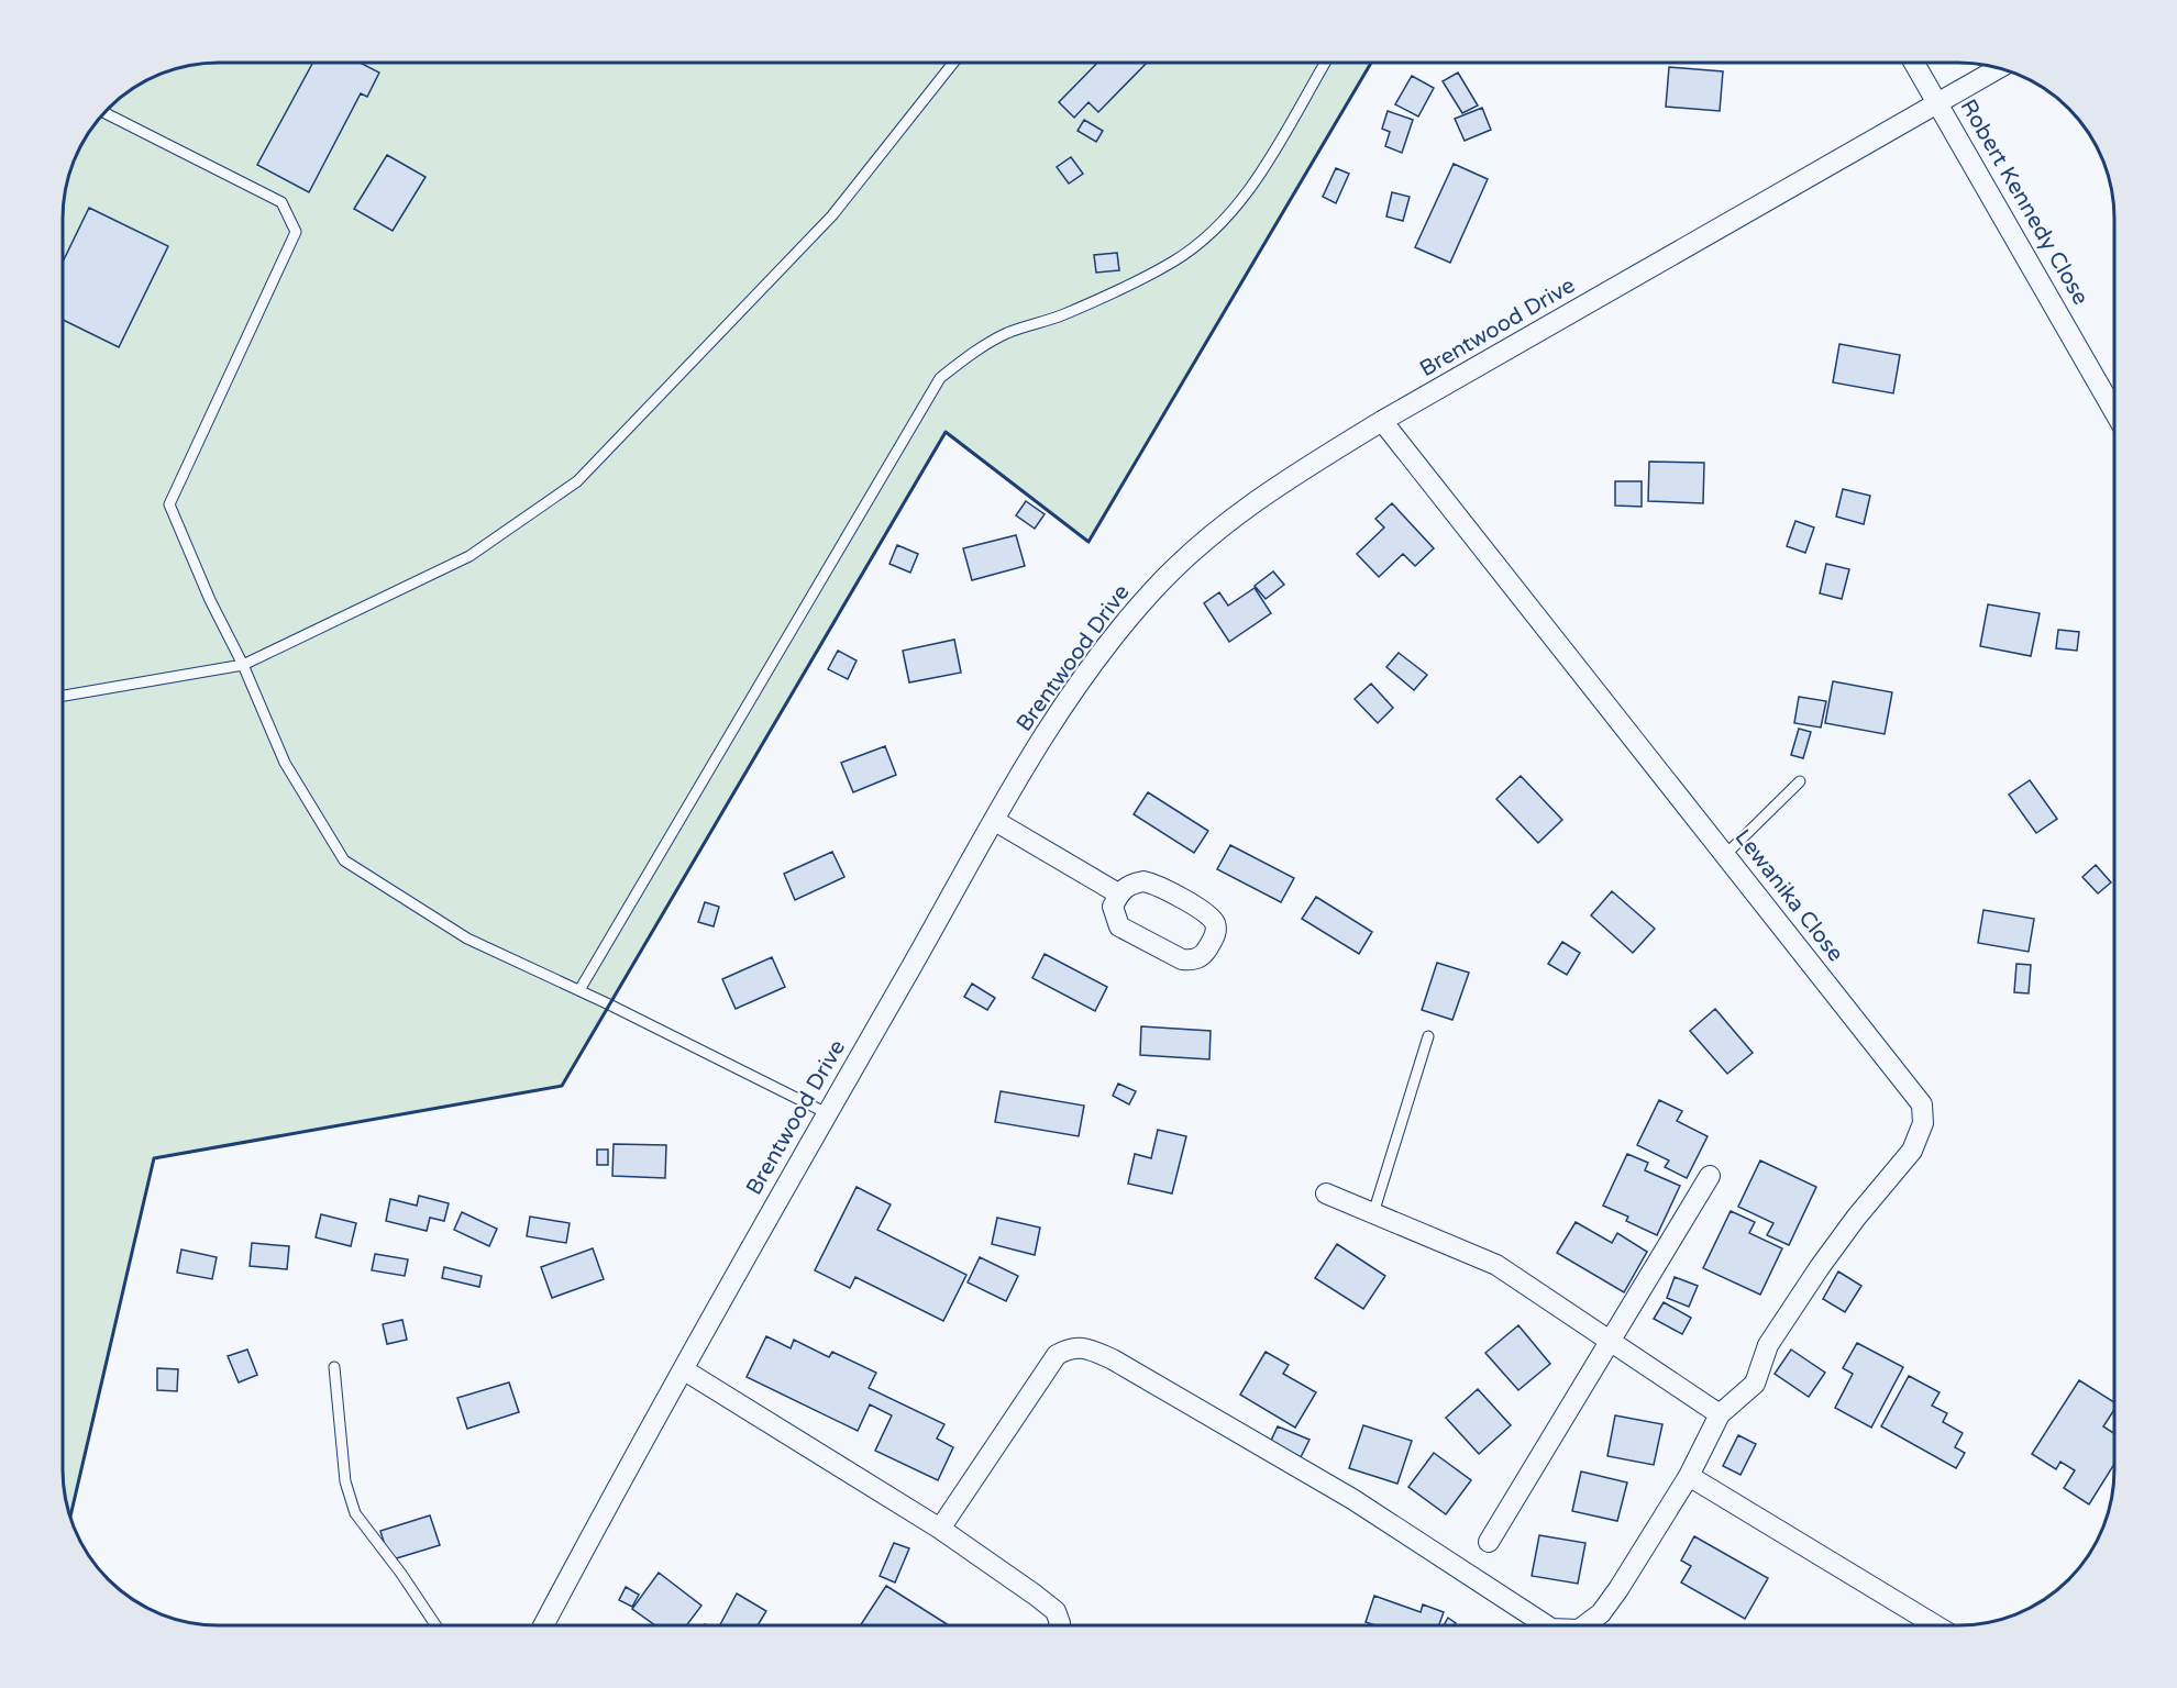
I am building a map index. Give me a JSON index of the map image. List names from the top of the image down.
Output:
{
  "streets": {
    "street": ["Robert Kennedy Close", "Brentwood Drive", "Lewanika Close"]
  },
  "crossings": [
    ["Robert Kennedy Close", "Brentwood Drive"],
    ["Brentwood Drive", "Lewanika Close"]
  ]
}
